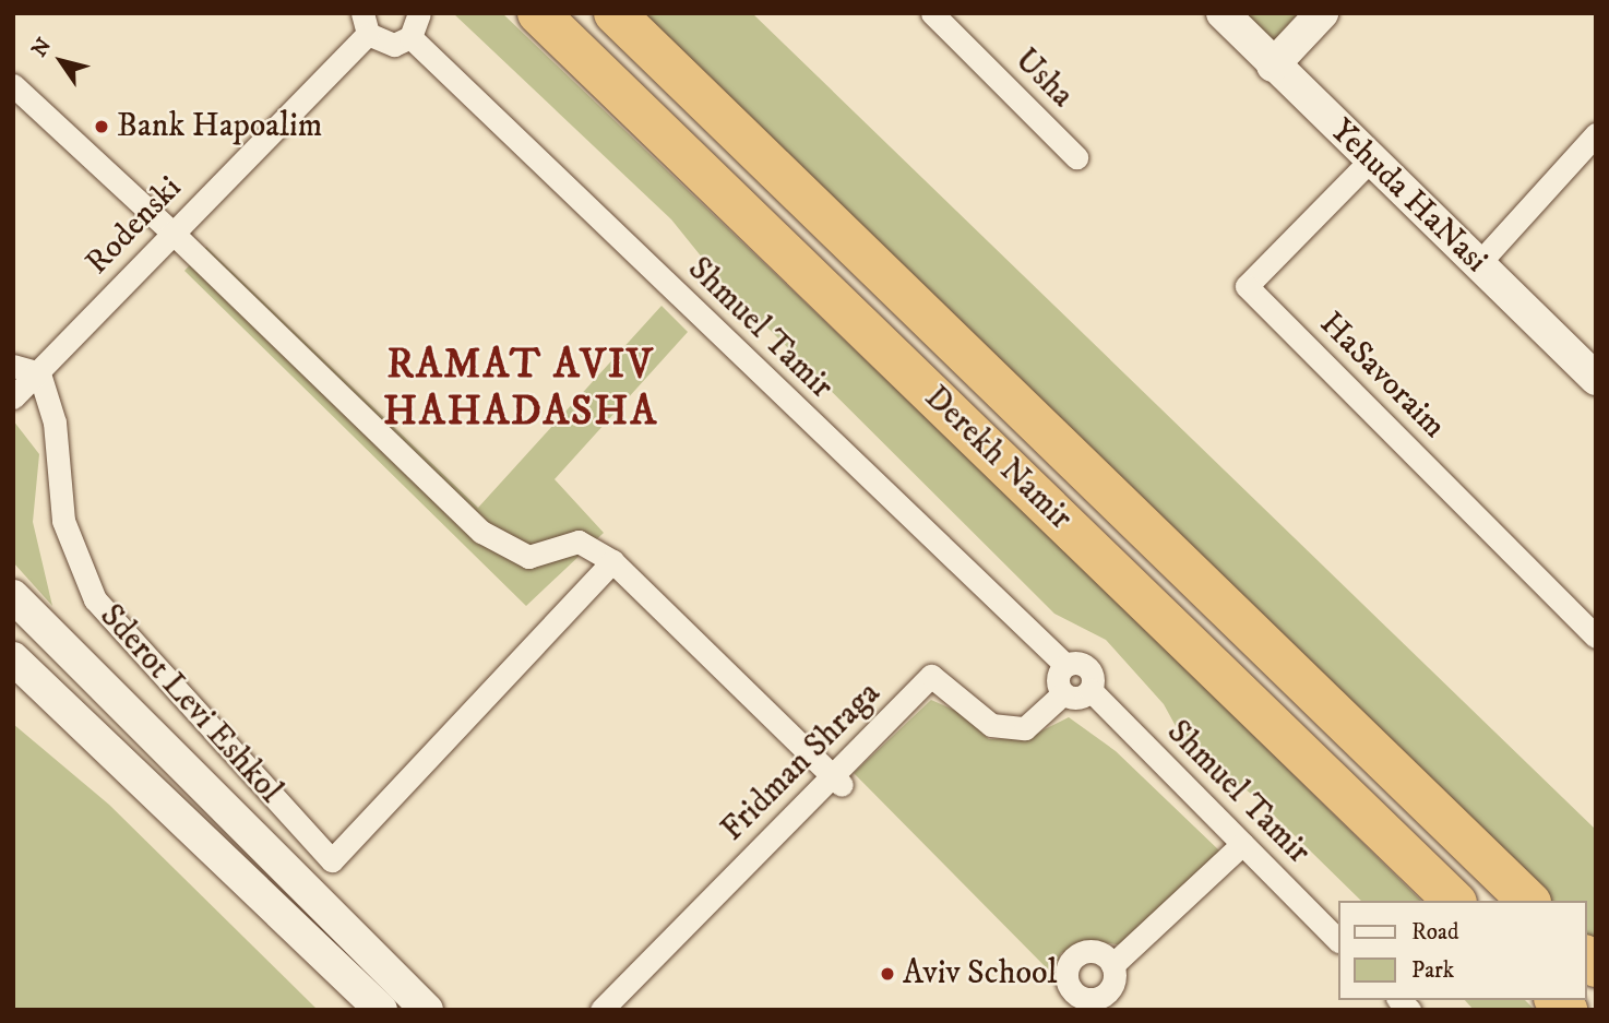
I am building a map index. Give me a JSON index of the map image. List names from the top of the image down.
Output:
{
  "streets": {
    "highway": ["Derekh Namir"],
    "street": [
      "Usha",
      "Yehuda HaNasi",
      "Rodenski",
      "Shmuel Tamir",
      "HaSavoraim",
      "Sderot Levi Eshkol",
      "Fridman Shraga"
    ]
  },
  "crossings": [
    ["Yehuda HaNasi", "HaSavoraim"],
    ["Rodenski", "Sderot Levi Eshkol"],
    ["Shmuel Tamir", "Fridman Shraga"]
  ],
  "districts": ["RAMAT AVIV HAHADASHA"],
  "places": ["Bank Hapoalim", "Aviv School"],
  "legend": ["Road", "Park"],
  "north": "top left"
}
